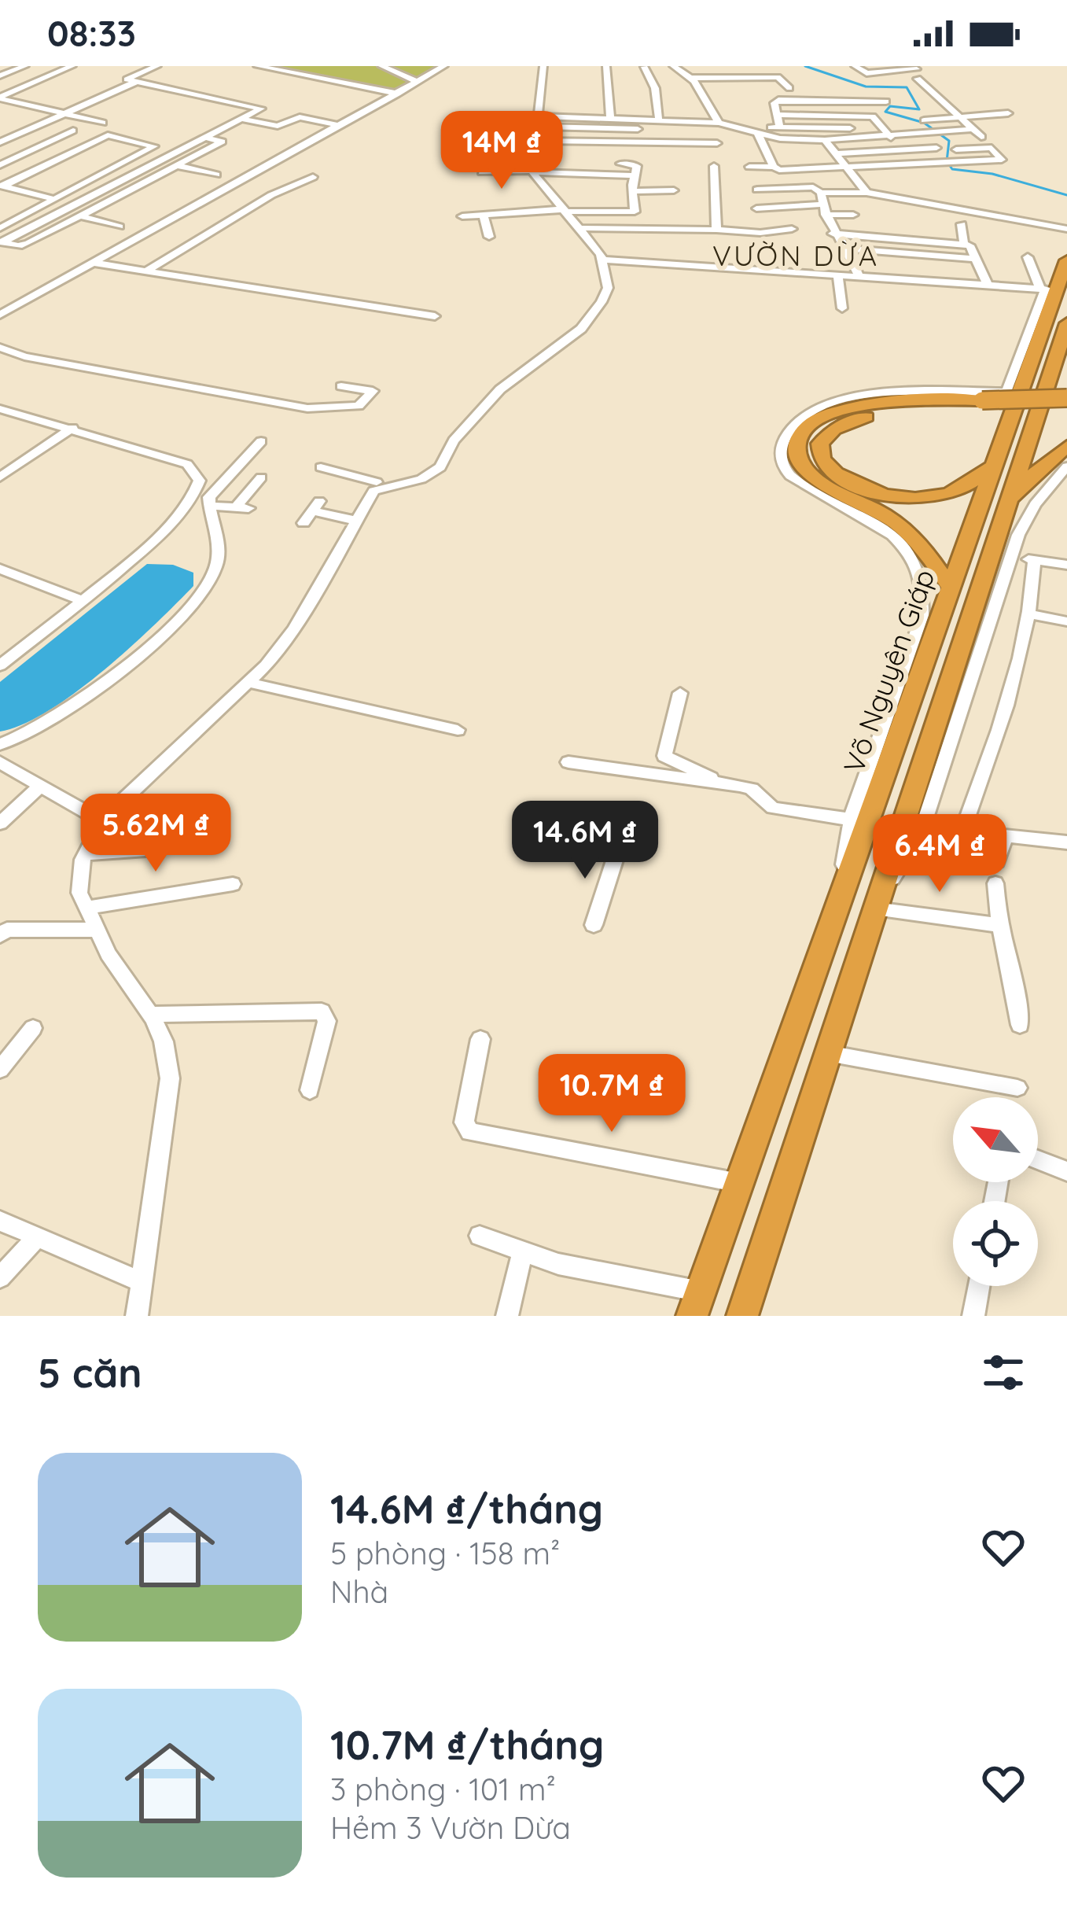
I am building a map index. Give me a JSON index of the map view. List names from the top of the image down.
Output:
{
  "streets": {
    "highway": ["Võ Nguyên Giáp"]
  },
  "districts": ["VƯỜN DỪA"],
  "north": "top left",
  "page": {
    "status": "08:33",
    "price": [
      "14M ₫",
      "5.62M ₫",
      "14.6M ₫",
      "6.4M ₫",
      "10.7M ₫"
    ],
    "heading": "5 căn",
    "list": [
      {
        "name": "14.6M ₫/tháng",
        "note": "5 phòng · 158 m² · Nhà"
      },
      {
        "name": "10.7M ₫/tháng",
        "note": "3 phòng · 101 m² · Hẻm 3 Vườn Dừa"
      }
    ]
  }
}
